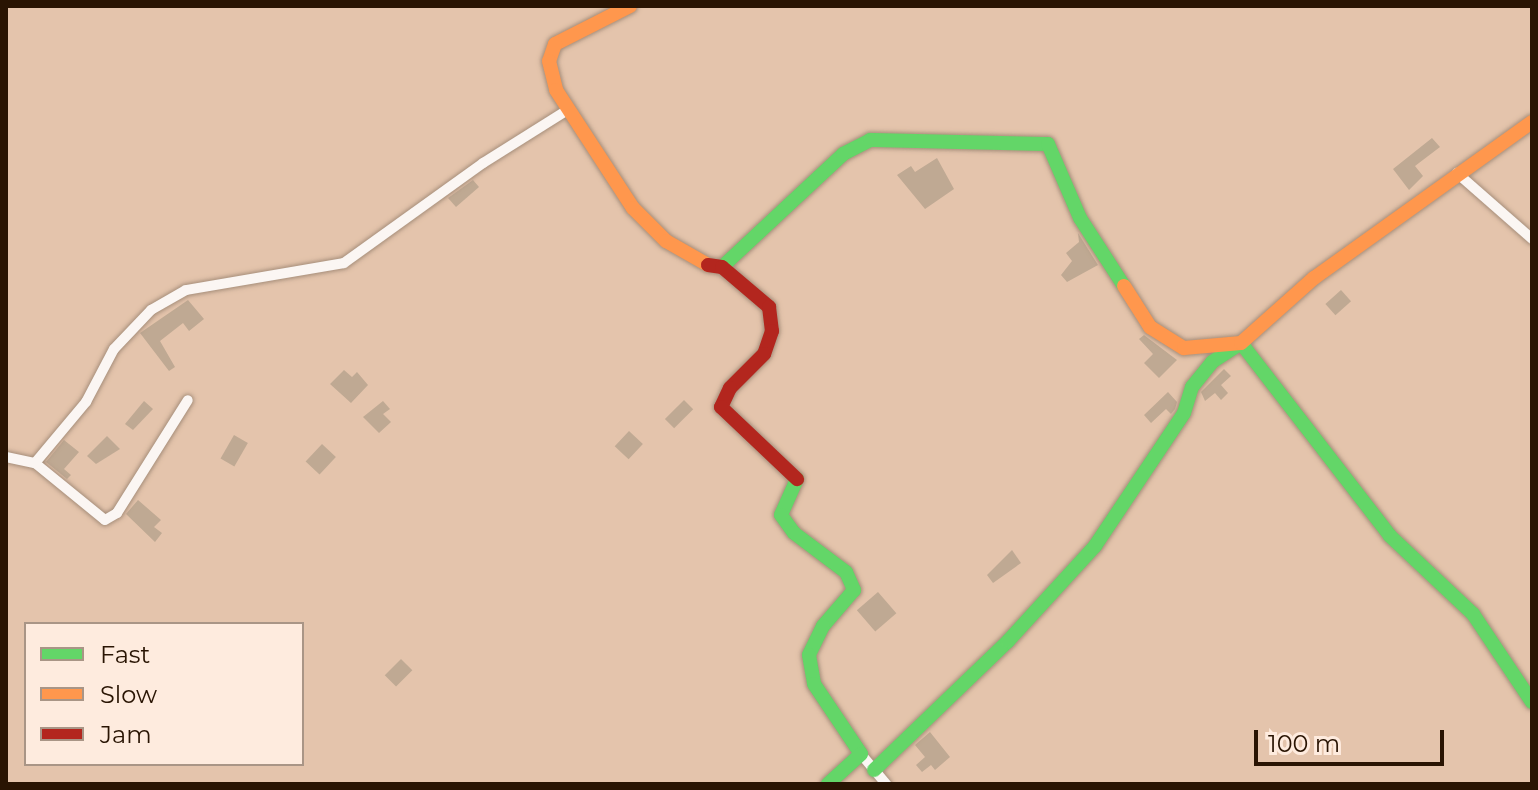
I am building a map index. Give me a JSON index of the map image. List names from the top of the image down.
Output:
{
  "legend": ["Fast", "Slow", "Jam"],
  "scale_bar": "100 m"
}
